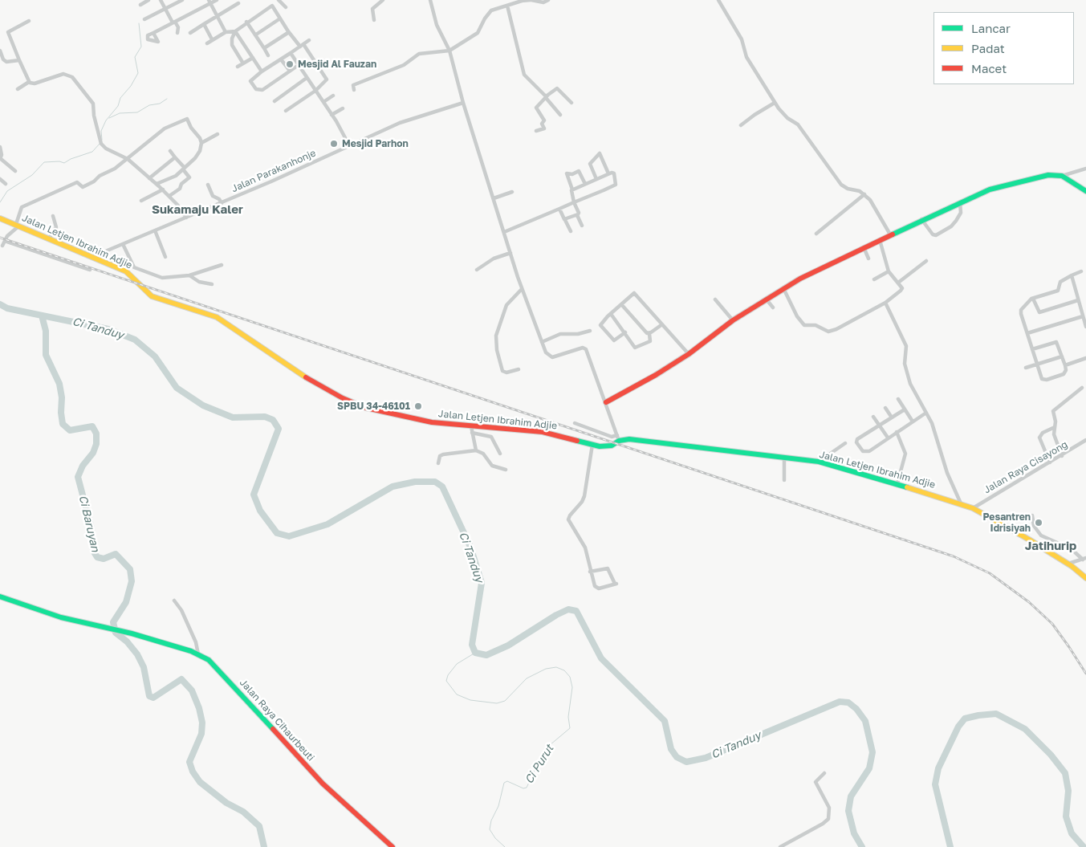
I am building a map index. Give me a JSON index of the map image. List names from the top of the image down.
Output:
{
  "streets": {
    "main road": ["Jalan Letjen Ibrahim Adjie", "Jalan Raya Cihaurbeuti"],
    "street": ["Jalan Parakanhonje", "Jalan Raya Cisayong"]
  },
  "crossings": [
    ["Jalan Parakanhonje", "Jalan Letjen Ibrahim Adjie"],
    ["Jalan Letjen Ibrahim Adjie", "Jalan Raya Cisayong"]
  ],
  "districts": ["Sukamaju Kaler", "Jatihurip"],
  "water": ["Ci Tanduy", "Ci Baruyan", "Ci Purut"],
  "places": [
    "Mesjid Al Fauzan",
    "Mesjid Parhon",
    "SPBU 34-46101",
    "Pesantren Idrisiyah"
  ],
  "legend": ["Lancar", "Padat", "Macet"]
}
